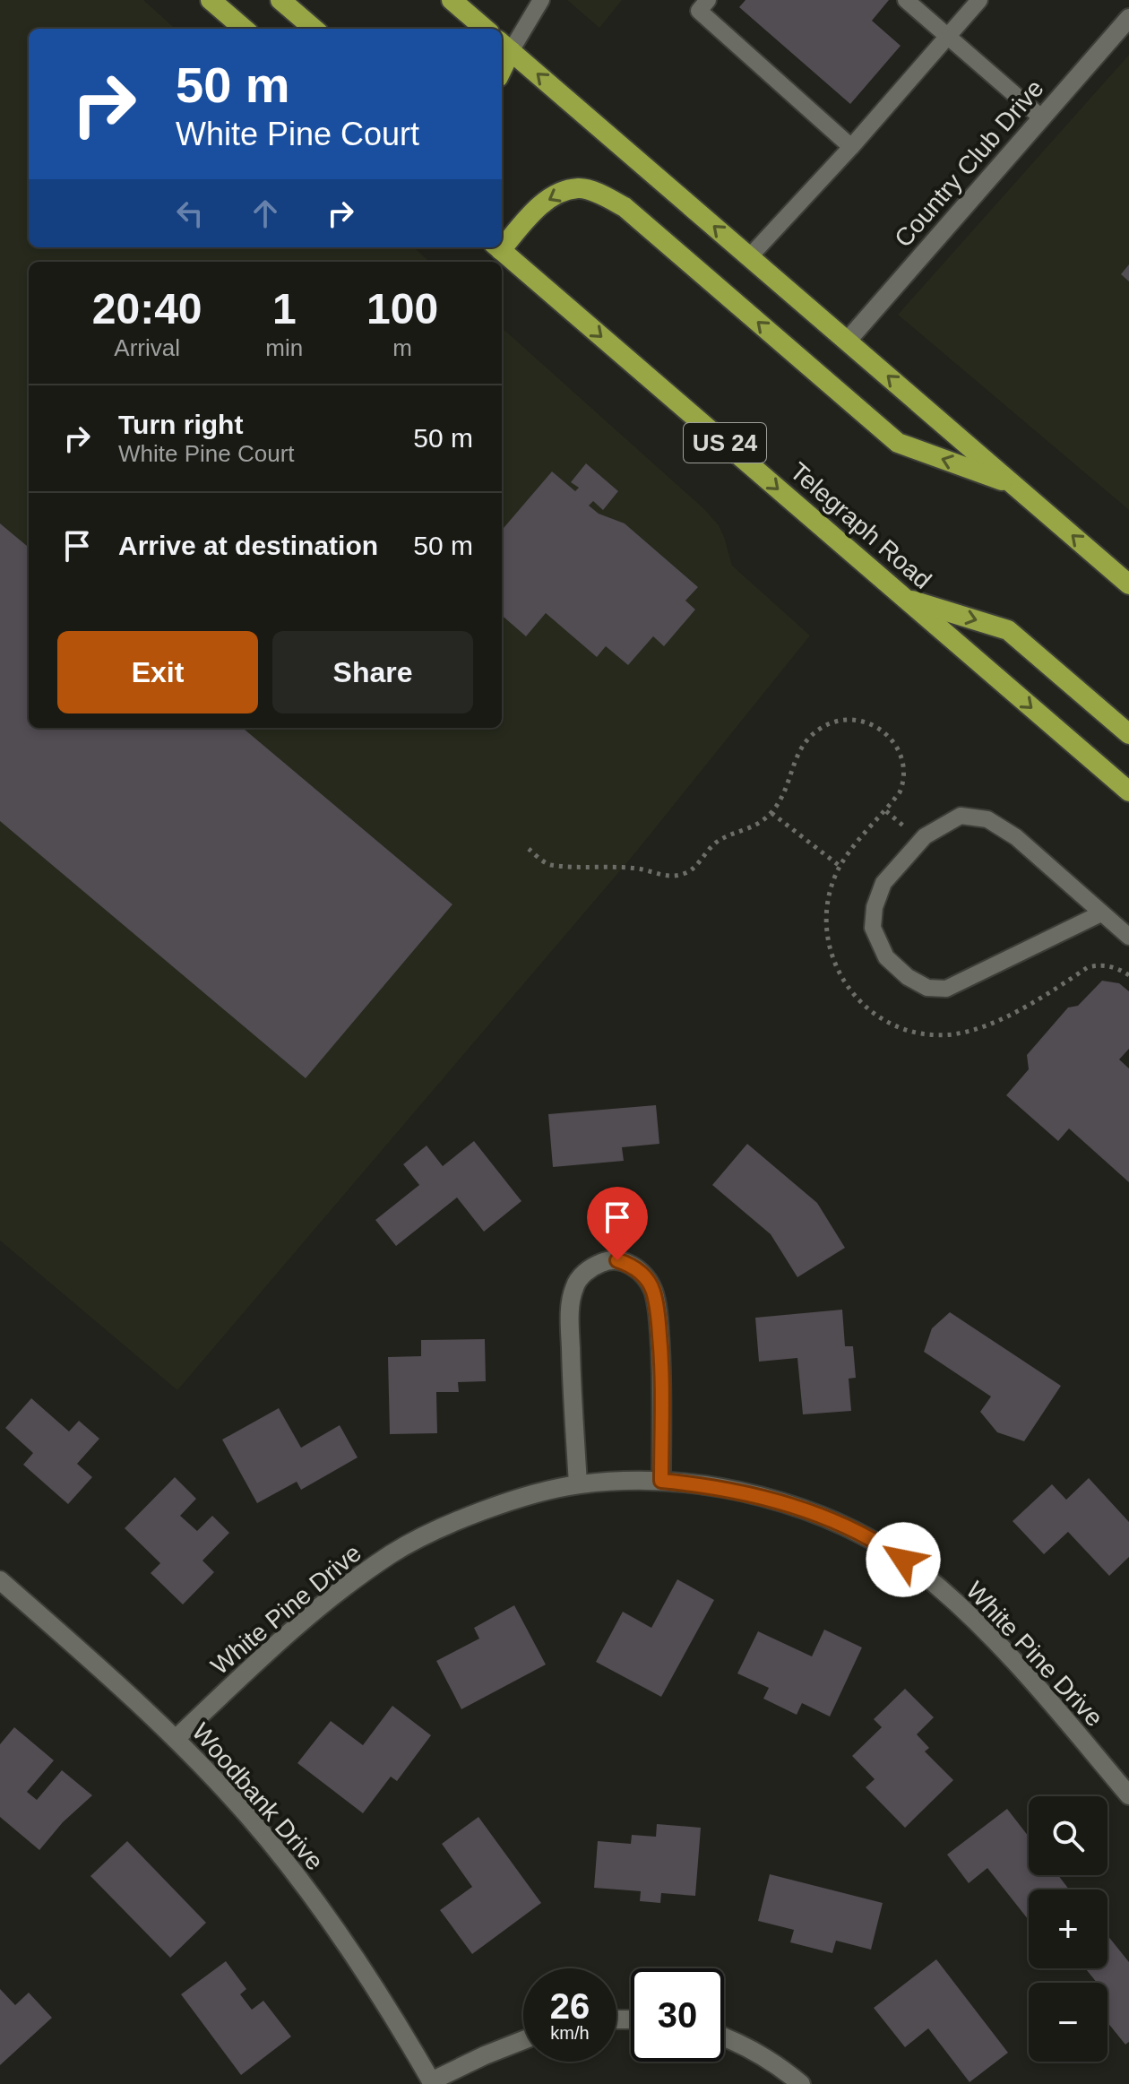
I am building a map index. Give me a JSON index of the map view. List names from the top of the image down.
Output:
{
  "streets": {
    "highway": ["US 24", "Telegraph Road"],
    "street": ["Country Club Drive", "White Pine Drive", "Woodbank Drive"]
  },
  "crossings": [
    ["White Pine Drive", "Woodbank Drive"]
  ],
  "page": {
    "turn": ["50 m", "White Pine Court"],
    "eta": [
      "20:40",
      "Arrival",
      "1",
      "min",
      "100",
      "m"
    ],
    "list": [
      {
        "name": "Turn right",
        "note": "White Pine Court",
        "value": "50 m"
      },
      {
        "name": "Arrive at destination",
        "value": "50 m"
      }
    ],
    "buttons": ["Exit", "Share"],
    "map_buttons": ["+", "−"],
    "speed": "26 km/h",
    "limit": "30"
  }
}
